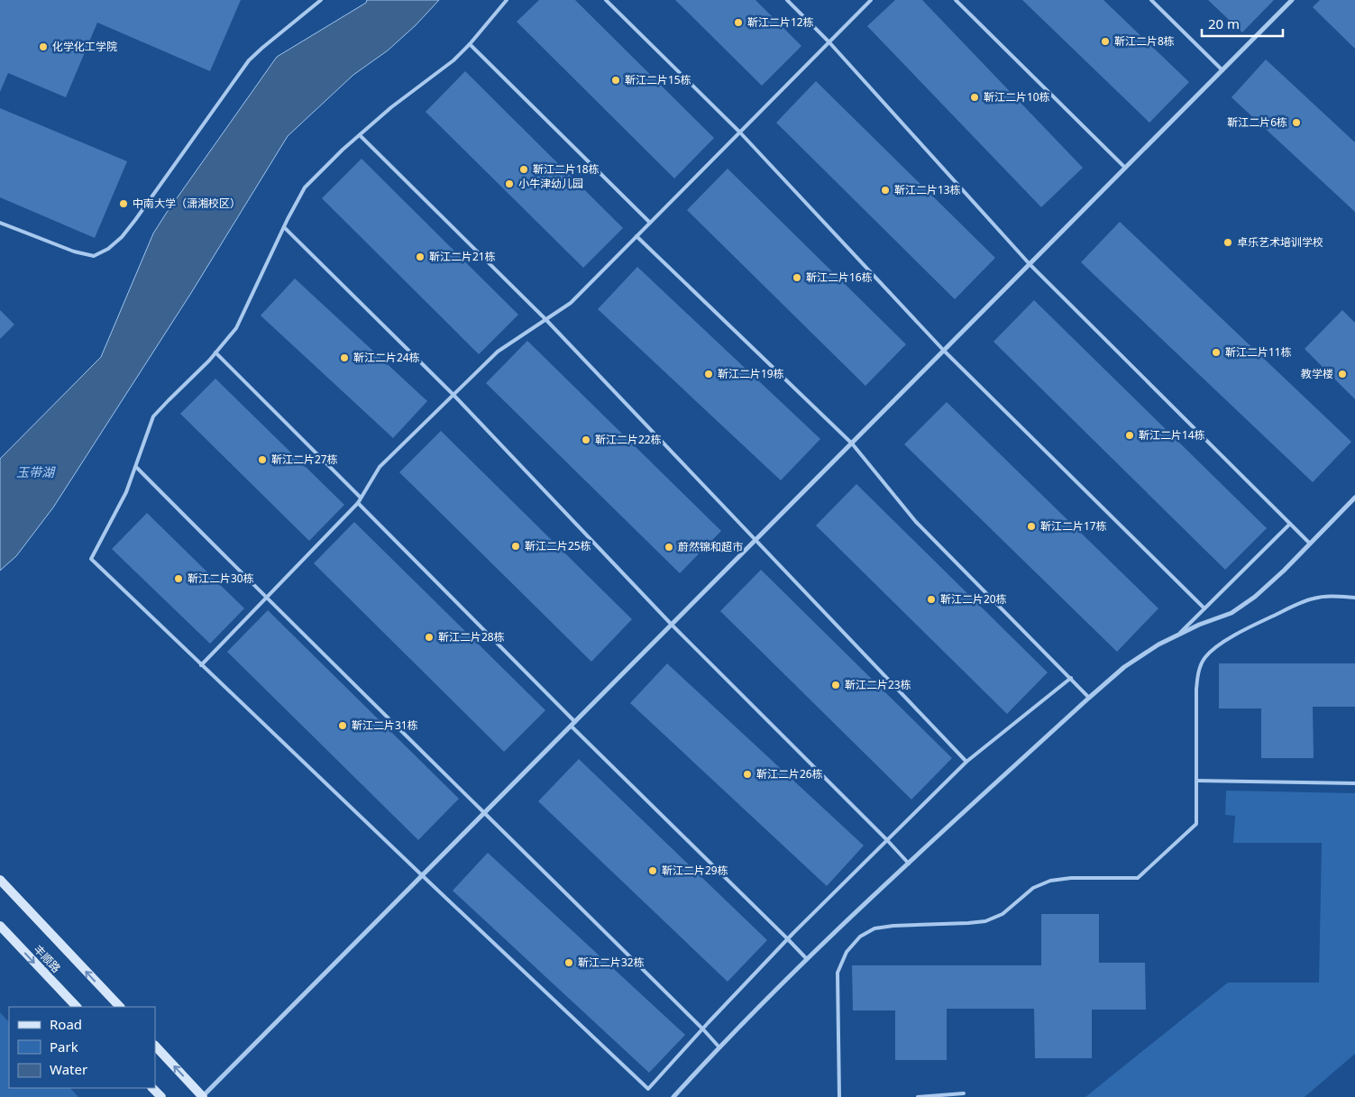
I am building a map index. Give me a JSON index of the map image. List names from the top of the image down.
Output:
{
  "streets": {
    "main road": ["丰顺路"]
  },
  "water": ["玉带湖"],
  "places": [
    "靳江二片12栋",
    "靳江二片8栋",
    "化学化工学院",
    "靳江二片15栋",
    "靳江二片10栋",
    "靳江二片6栋",
    "靳江二片18栋",
    "小牛津幼儿园",
    "靳江二片13栋",
    "中南大学（潇湘校区）",
    "卓乐艺术培训学校",
    "靳江二片21栋",
    "靳江二片16栋",
    "靳江二片11栋",
    "靳江二片24栋",
    "靳江二片19栋",
    "教学楼",
    "靳江二片14栋",
    "靳江二片22栋",
    "靳江二片27栋",
    "靳江二片17栋",
    "靳江二片25栋",
    "蔚然锦和超市",
    "靳江二片30栋",
    "靳江二片20栋",
    "靳江二片28栋",
    "靳江二片23栋",
    "靳江二片31栋",
    "靳江二片26栋",
    "靳江二片29栋",
    "靳江二片32栋"
  ],
  "legend": ["Road", "Park", "Water"],
  "scale_bar": "20 m"
}
